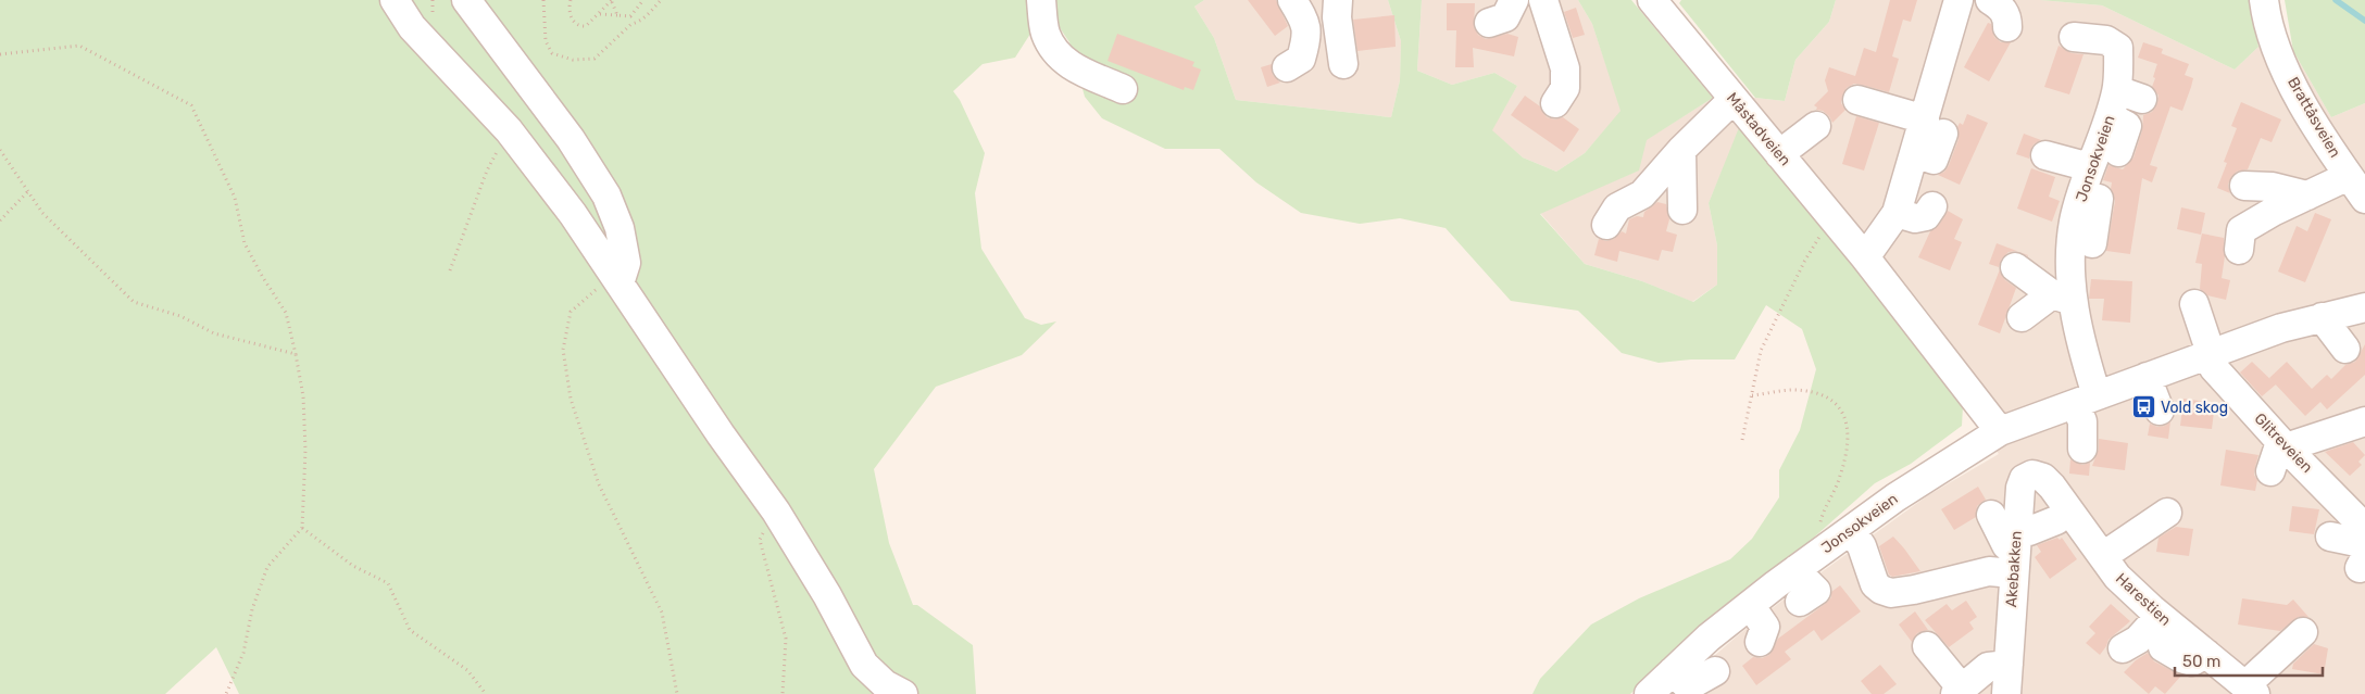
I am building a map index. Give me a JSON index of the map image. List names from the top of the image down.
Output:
{
  "streets": {
    "street": [
      "Brattåsveien",
      "Måstadveien",
      "Jonsokveien",
      "Glitreveien",
      "Akebakken",
      "Harestien"
    ]
  },
  "crossings": [
    ["Måstadveien", "Jonsokveien"],
    ["Jonsokveien", "Glitreveien"],
    ["Akebakken", "Harestien"]
  ],
  "places": {
    "bus stop": ["Vold skog"]
  },
  "scale_bar": "50 m"
}
